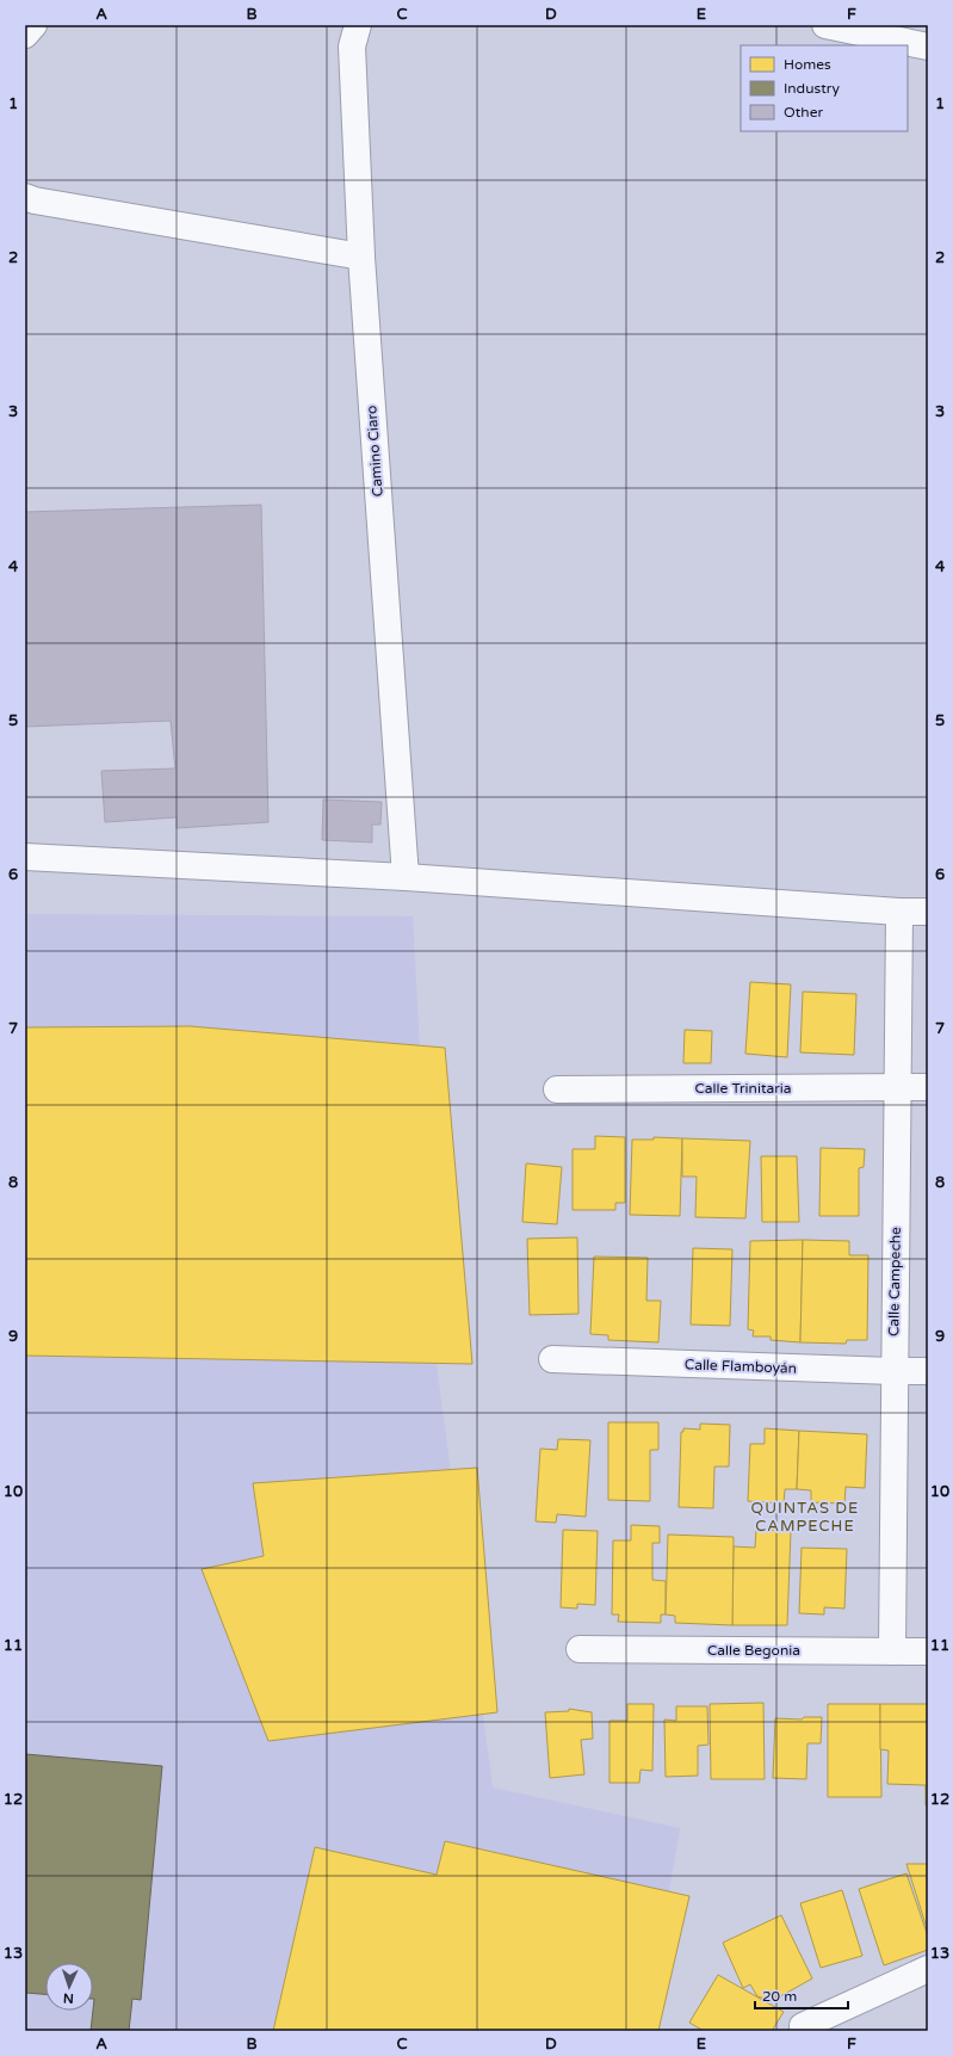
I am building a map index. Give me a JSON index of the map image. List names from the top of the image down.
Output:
{
  "streets": {
    "street": [
      "Camino Ciaro",
      "Calle Trinitaria",
      "Calle Campeche",
      "Calle Flamboyán",
      "Calle Begonia"
    ]
  },
  "crossings": [
    ["Calle Trinitaria", "Calle Campeche"],
    ["Calle Campeche", "Calle Flamboyán"],
    ["Calle Campeche", "Calle Begonia"]
  ],
  "districts": ["QUINTAS DE CAMPECHE"],
  "legend": ["Homes", "Industry", "Other"],
  "scale_bar": "20 m",
  "north": "bottom",
  "grid": {
    "columns": [
      "A",
      "B",
      "C",
      "D",
      "E",
      "F"
    ],
    "rows": [
      "1",
      "2",
      "3",
      "4",
      "5",
      "6",
      "7",
      "8",
      "9",
      "10",
      "11",
      "12",
      "13"
    ]
  }
}
